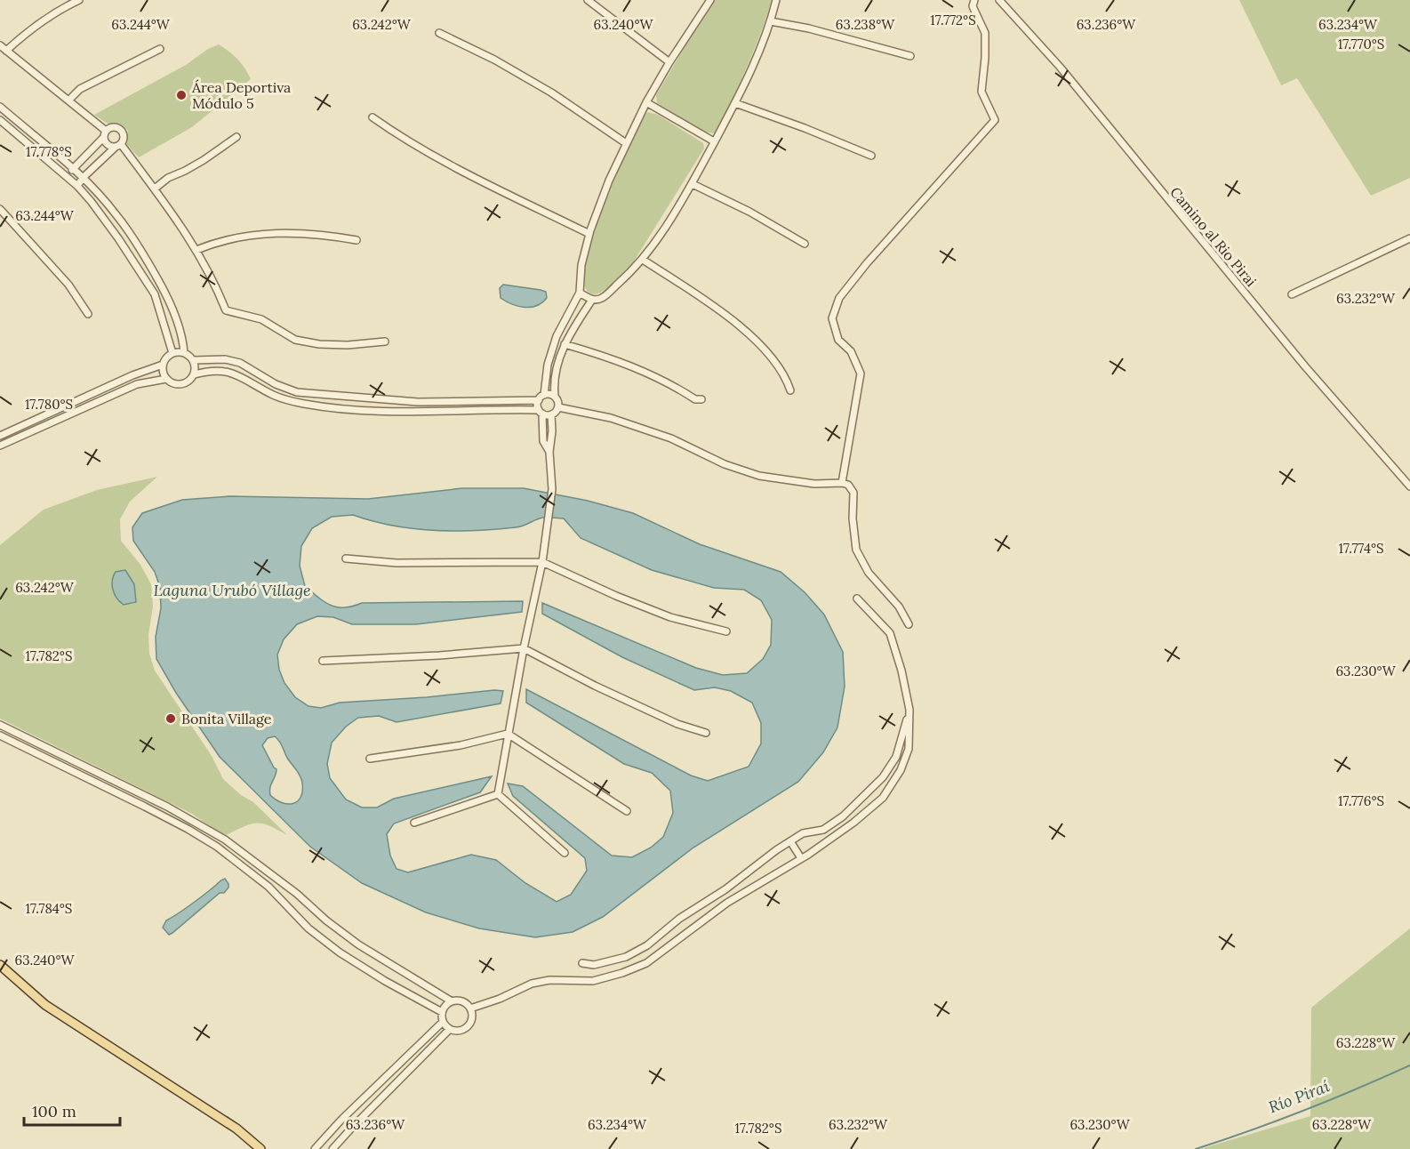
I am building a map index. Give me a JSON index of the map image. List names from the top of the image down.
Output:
{
  "streets": {
    "street": ["Camino al Rio Pirai"]
  },
  "water": ["Laguna Urubó Village", "Río Piraí"],
  "places": ["Área Deportiva Módulo 5", "Bonita Village"],
  "scale_bar": "100 m",
  "coordinates": [
    "17.772°S",
    "63.244°W",
    "63.240°W",
    "63.242°W",
    "63.238°W",
    "63.236°W",
    "63.234°W",
    "17.770°S",
    "17.778°S",
    "63.232°W",
    "17.780°S",
    "17.774°S",
    "17.782°S",
    "63.230°W",
    "17.776°S",
    "17.784°S",
    "63.228°W"
  ]
}
